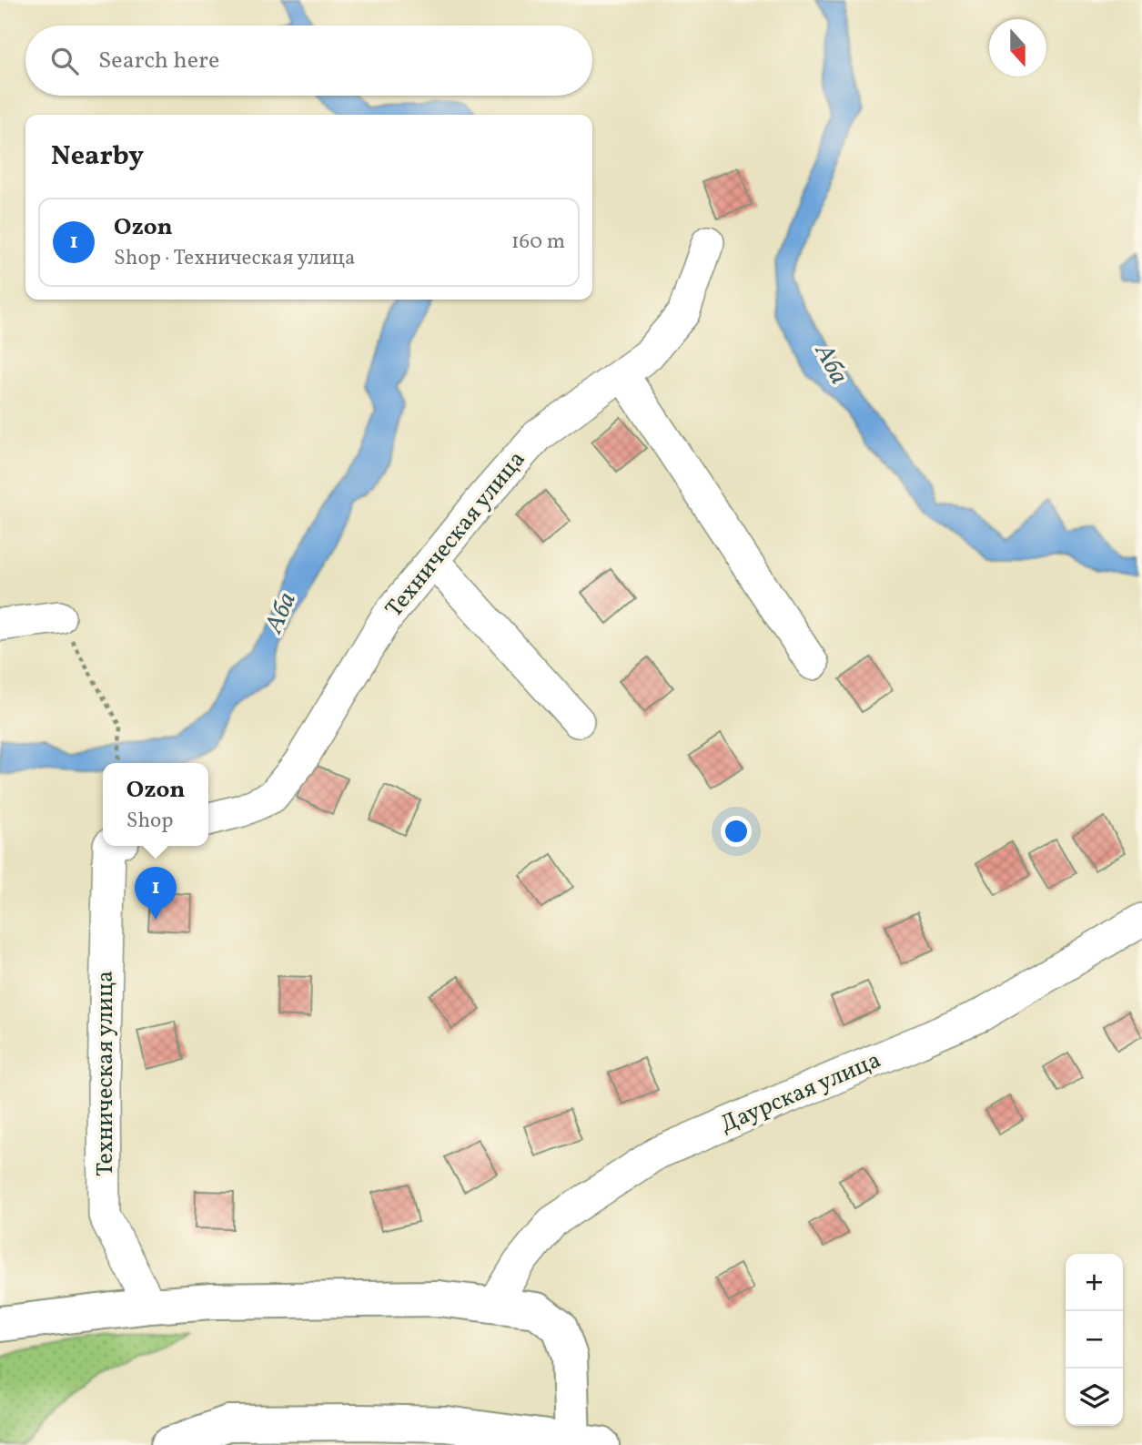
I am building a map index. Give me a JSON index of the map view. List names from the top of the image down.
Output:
{
  "streets": {
    "street": ["Техническая улица", "Даурская улица"]
  },
  "water": ["Аба"],
  "north": "bottom",
  "page": {
    "search": "Search here",
    "heading": "Nearby",
    "list": [
      {
        "mark": "1",
        "name": "Ozon",
        "note": "Shop · Техническая улица",
        "value": "160 m"
      }
    ],
    "popup": ["Ozon", "Shop"],
    "pins": "1",
    "map_buttons": ["+", "−"]
  }
}
